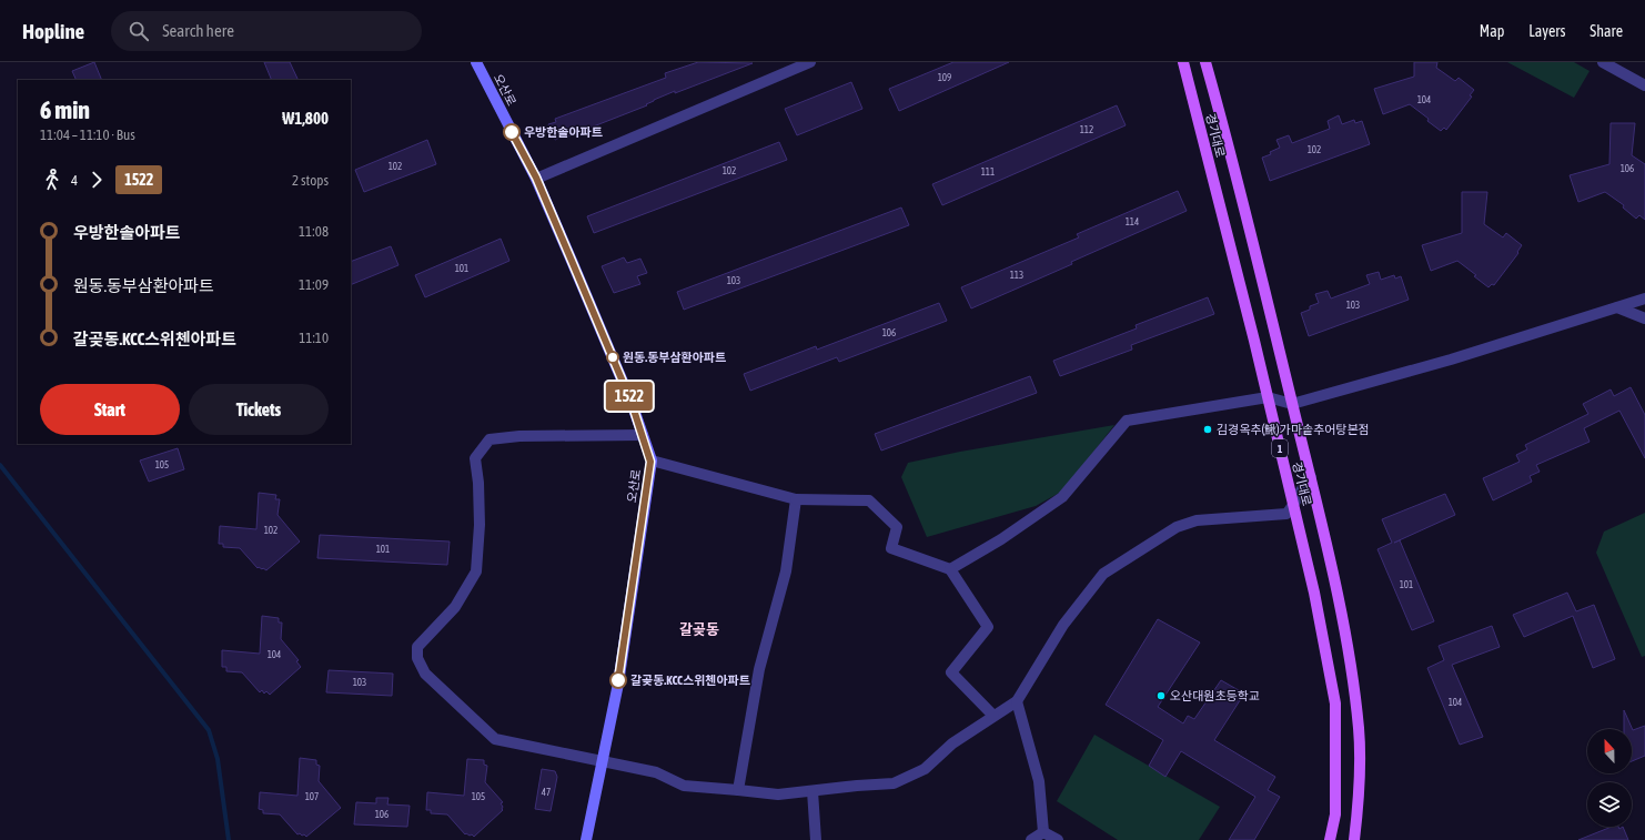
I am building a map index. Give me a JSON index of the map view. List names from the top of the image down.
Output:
{
  "streets": {
    "main road": ["경기대로", "1"],
    "street": ["오산로"]
  },
  "districts": ["갈곶동"],
  "places": [
    "우방한솔아파트",
    "원동.동부삼환아파트",
    "김경옥추(鰍)가마솥추어탕본점",
    "갈곶동.KCC스위첸아파트",
    "오산대원초등학교"
  ],
  "lines": ["bus line 1522"],
  "house_numbers": [
    "109",
    "104",
    "112",
    "102",
    "102",
    "106",
    "102",
    "111",
    "114",
    "101",
    "113",
    "103",
    "103",
    "106",
    "105",
    "102",
    "101",
    "101",
    "104",
    "103",
    "104",
    "47",
    "107",
    "105",
    "106"
  ],
  "north": "top",
  "page": {
    "header": "Hopline",
    "search": "Search here",
    "nav": ["Map", "Layers", "Share"],
    "on_map": "1522",
    "heading": ["6 min", "11:04 – 11:10 · Bus", "₩1,800"],
    "legs": ["4", "1522", "2 stops"],
    "list": [
      {
        "name": "우방한솔아파트",
        "value": "11:08"
      },
      {
        "name": "원동.동부삼환아파트",
        "value": "11:09"
      },
      {
        "name": "갈곶동.KCC스위첸아파트",
        "value": "11:10"
      }
    ],
    "buttons": ["Start", "Tickets"]
  }
}
